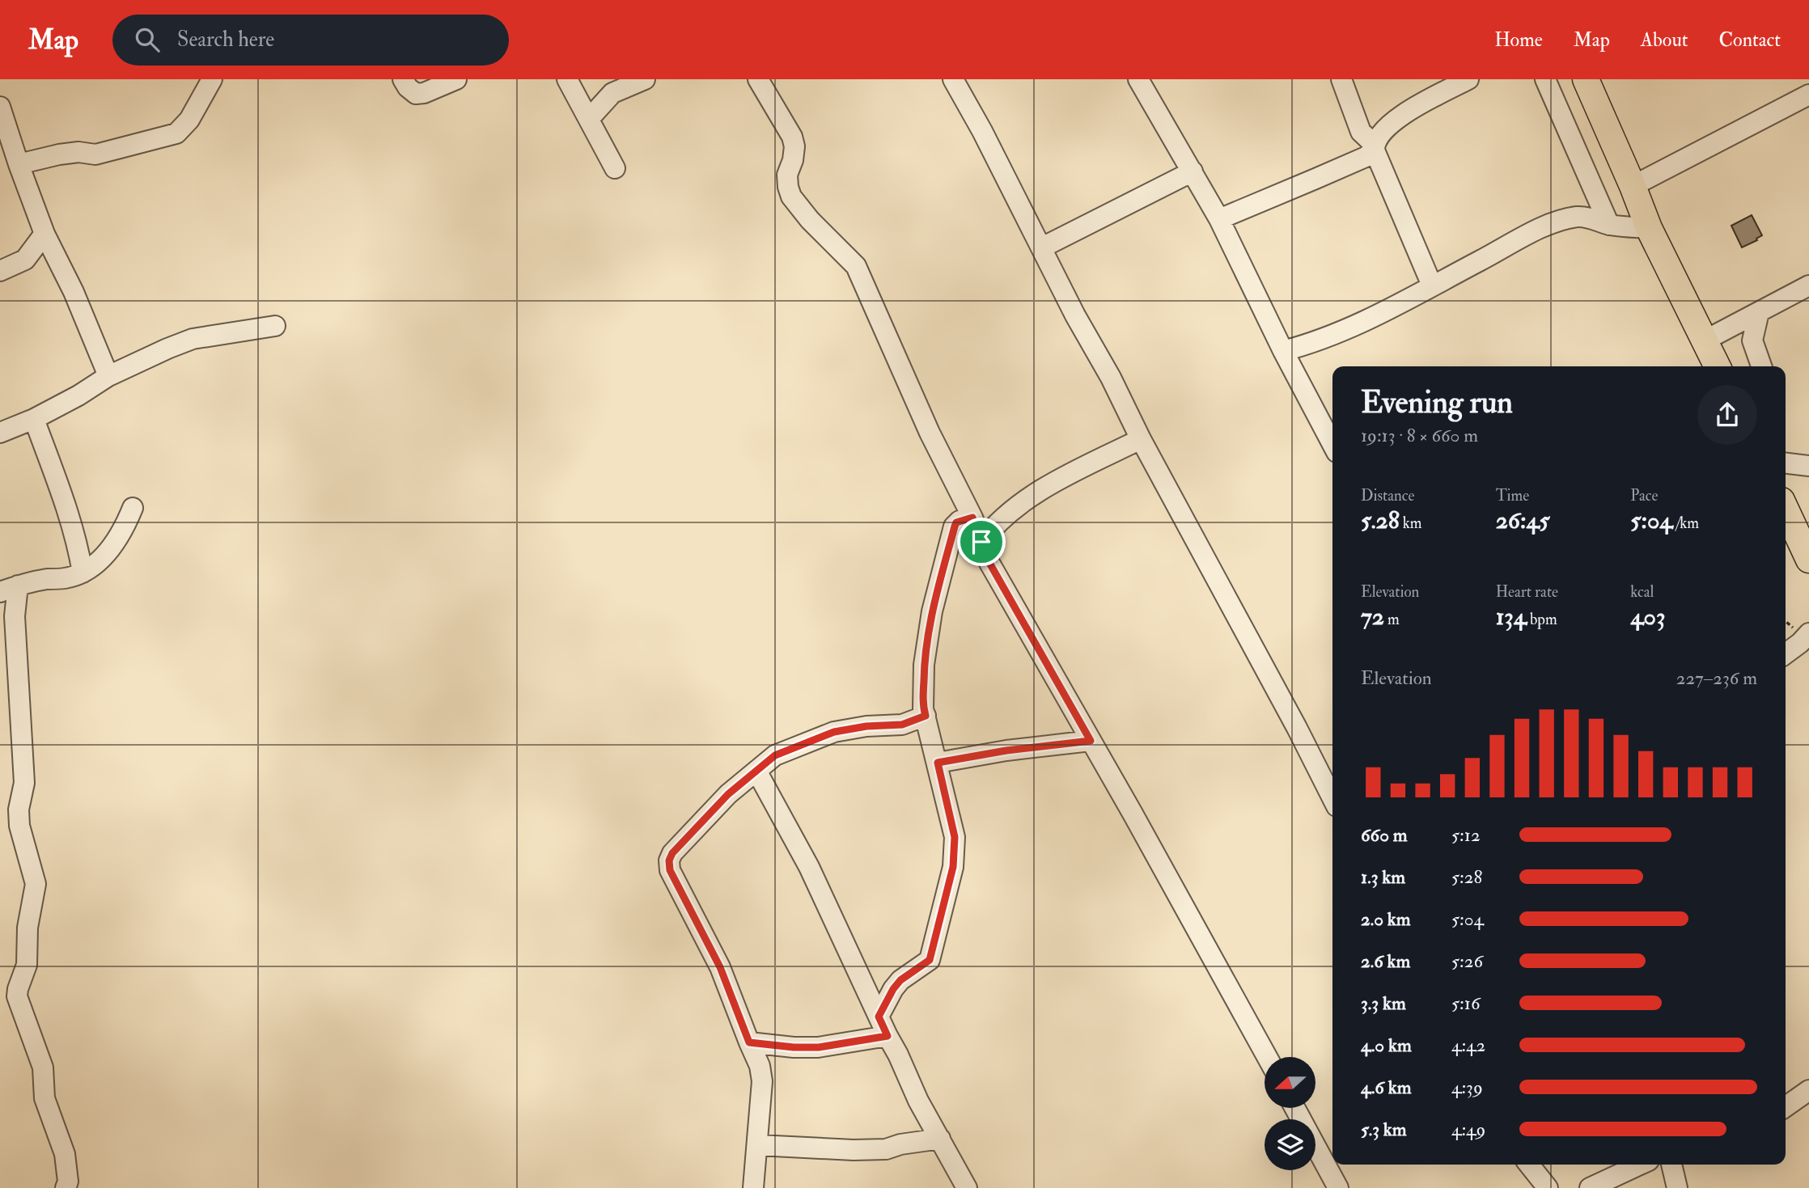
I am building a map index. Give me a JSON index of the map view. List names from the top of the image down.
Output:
{
  "north": "left",
  "page": {
    "header": "Map",
    "search": "Search here",
    "nav": [
      "Home",
      "Map",
      "About",
      "Contact"
    ],
    "heading": ["Evening run", "19:13 · 8 × 660 m"],
    "stats": [
      ["Distance", "5.28 km"],
      ["Time", "26:45"],
      ["Pace", "5:04 /km"],
      ["Elevation", "72 m"],
      ["Heart rate", "134 bpm"],
      ["kcal", "403"]
    ],
    "chart": ["Elevation", "227–236 m"],
    "list": [
      {
        "name": "660 m",
        "note": "5:12"
      },
      {
        "name": "1.3 km",
        "note": "5:28"
      },
      {
        "name": "2.0 km",
        "note": "5:04"
      },
      {
        "name": "2.6 km",
        "note": "5:26"
      },
      {
        "name": "3.3 km",
        "note": "5:16"
      },
      {
        "name": "4.0 km",
        "note": "4:42"
      },
      {
        "name": "4.6 km",
        "note": "4:39"
      },
      {
        "name": "5.3 km",
        "note": "4:49"
      }
    ]
  }
}
